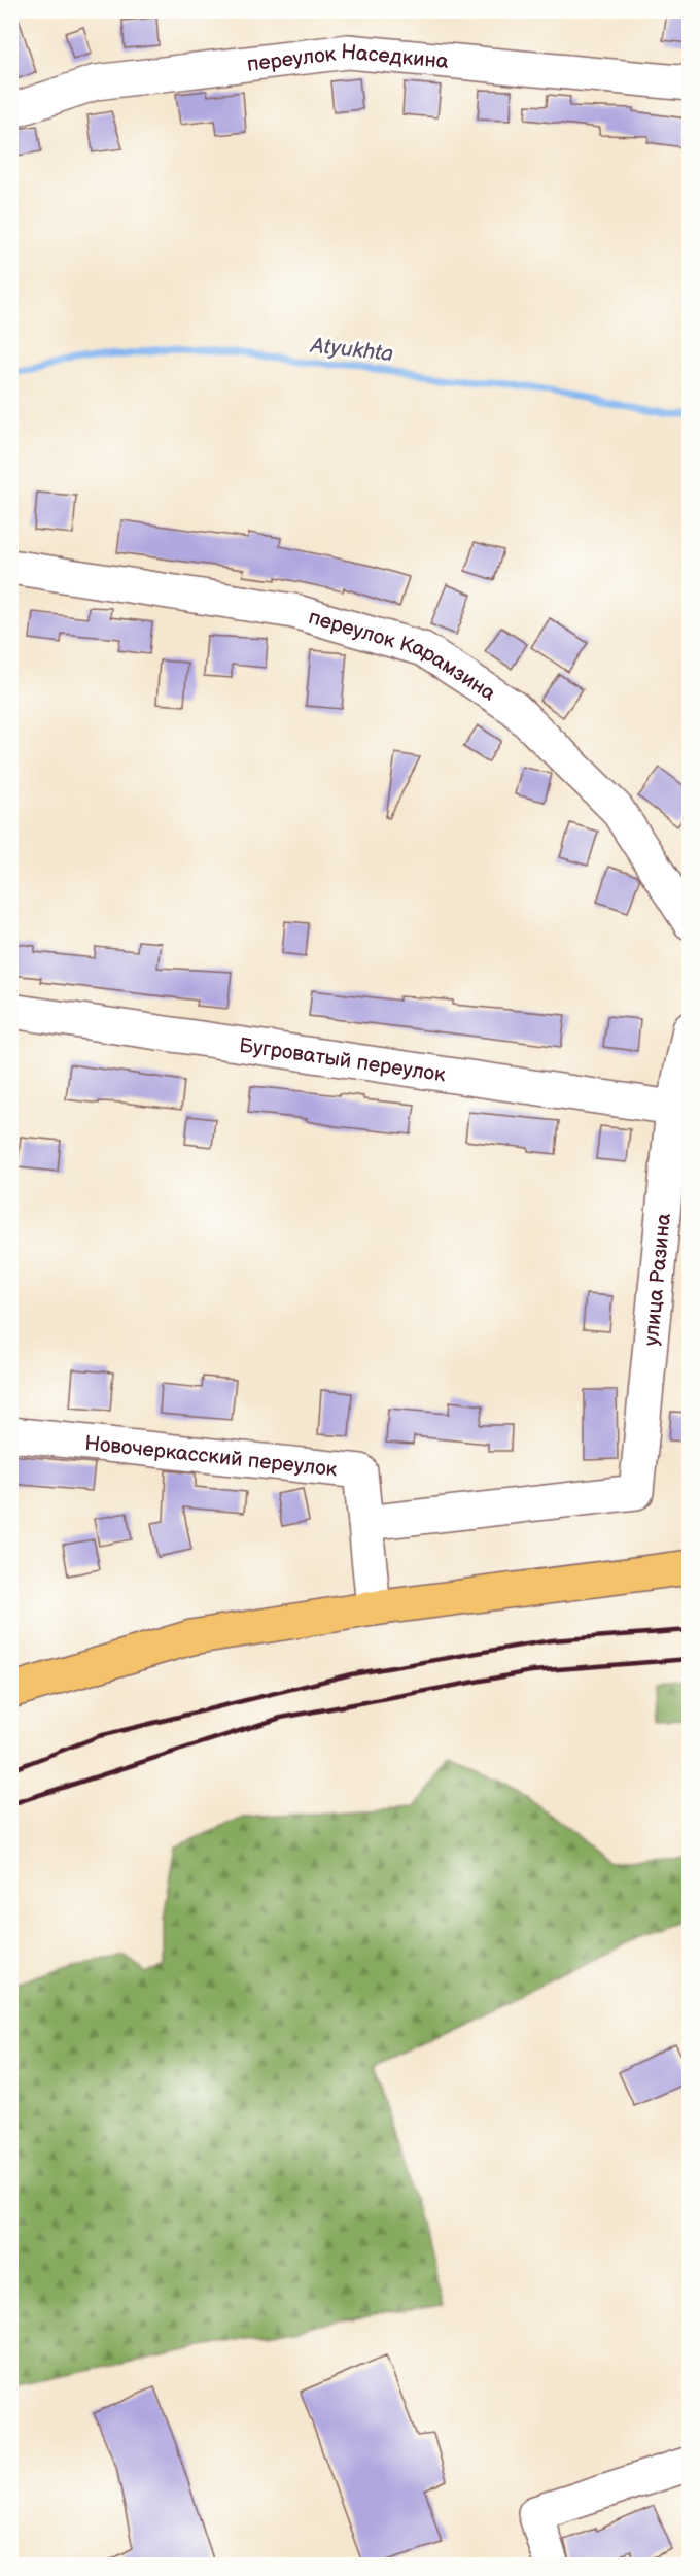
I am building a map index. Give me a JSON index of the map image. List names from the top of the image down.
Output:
{
  "streets": {
    "street": [
      "переулок Наседкина",
      "переулок Карамзина",
      "Бугроватый переулок",
      "улица Разина",
      "Новочеркасский переулок"
    ]
  },
  "crossings": [
    ["Бугроватый переулок", "улица Разина"],
    ["улица Разина", "Новочеркасский переулок"]
  ],
  "water": ["Atyukhta"]
}
